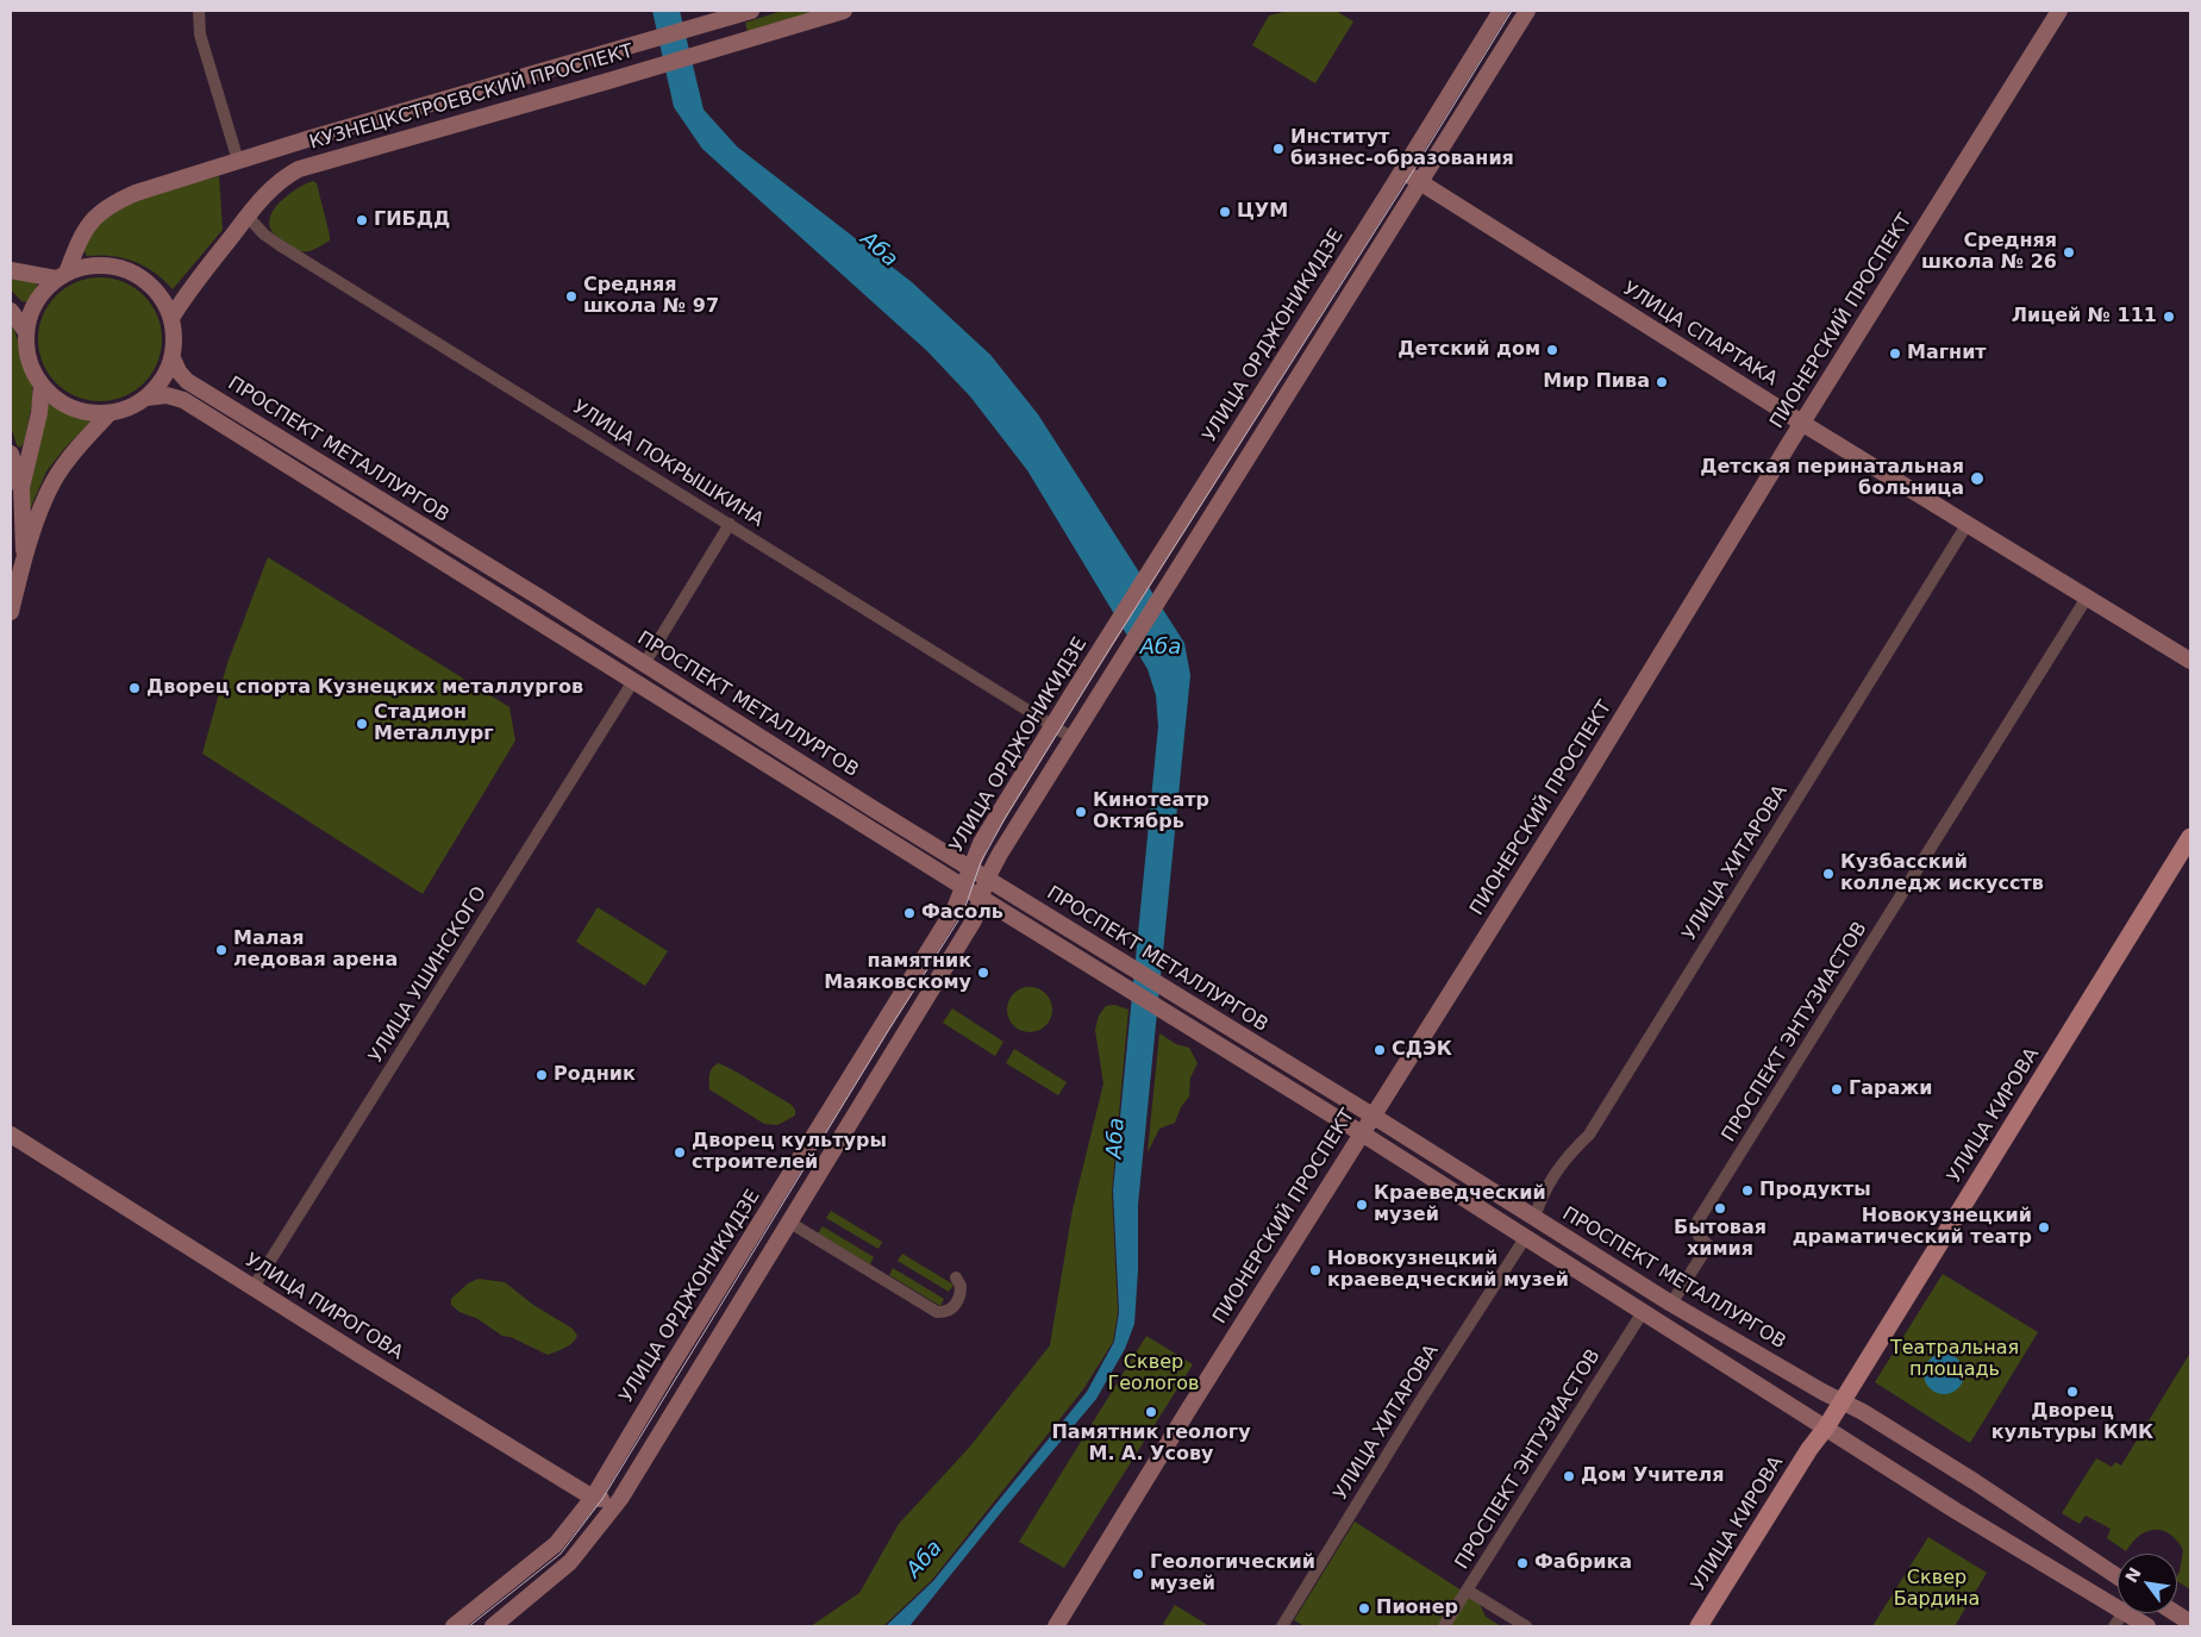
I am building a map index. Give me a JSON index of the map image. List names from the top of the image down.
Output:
{
  "streets": {
    "main road": [
      "КУЗНЕЦКСТРОЕВСКИЙ ПРОСПЕКТ",
      "ПИОНЕРСКИЙ ПРОСПЕКТ",
      "УЛИЦА СПАРТАКА",
      "УЛИЦА ОРДЖОНИКИДЗЕ",
      "ПРОСПЕКТ МЕТАЛЛУРГОВ",
      "УЛИЦА КИРОВА",
      "УЛИЦА ПИРОГОВА"
    ],
    "street": [
      "УЛИЦА ПОКРЫШКИНА",
      "УЛИЦА ХИТАРОВА",
      "УЛИЦА УШИНСКОГО",
      "ПРОСПЕКТ ЭНТУЗИАСТОВ"
    ]
  },
  "crossings": [
    ["КУЗНЕЦКСТРОЕВСКИЙ ПРОСПЕКТ", "ПРОСПЕКТ МЕТАЛЛУРГОВ"],
    ["КУЗНЕЦКСТРОЕВСКИЙ ПРОСПЕКТ", "УЛИЦА ПОКРЫШКИНА"],
    ["ПИОНЕРСКИЙ ПРОСПЕКТ", "УЛИЦА СПАРТАКА"],
    ["ПИОНЕРСКИЙ ПРОСПЕКТ", "ПРОСПЕКТ МЕТАЛЛУРГОВ"],
    ["УЛИЦА СПАРТАКА", "УЛИЦА ОРДЖОНИКИДЗЕ"],
    ["УЛИЦА СПАРТАКА", "УЛИЦА ХИТАРОВА"],
    ["УЛИЦА СПАРТАКА", "ПРОСПЕКТ ЭНТУЗИАСТОВ"],
    ["УЛИЦА ОРДЖОНИКИДЗЕ", "ПРОСПЕКТ МЕТАЛЛУРГОВ"],
    ["УЛИЦА ОРДЖОНИКИДЗЕ", "УЛИЦА ПОКРЫШКИНА"],
    ["УЛИЦА ОРДЖОНИКИДЗЕ", "УЛИЦА ПИРОГОВА"],
    ["ПРОСПЕКТ МЕТАЛЛУРГОВ", "УЛИЦА ХИТАРОВА"],
    ["ПРОСПЕКТ МЕТАЛЛУРГОВ", "УЛИЦА УШИНСКОГО"],
    ["ПРОСПЕКТ МЕТАЛЛУРГОВ", "ПРОСПЕКТ ЭНТУЗИАСТОВ"],
    ["ПРОСПЕКТ МЕТАЛЛУРГОВ", "УЛИЦА КИРОВА"],
    ["УЛИЦА УШИНСКОГО", "УЛИЦА ПИРОГОВА"]
  ],
  "water": ["Аба"],
  "parks": ["Театральная площадь", "Сквер Геологов", "Сквер Бардина"],
  "places": [
    "Институт бизнес-образования",
    "ЦУМ",
    "ГИБДД",
    "Средняя школа № 26",
    "Средняя школа № 97",
    "Лицей № 111",
    "Детский дом",
    "Магнит",
    "Мир Пива",
    "Детская перинатальная больница",
    "Дворец спорта Кузнецких металлургов",
    "Стадион Металлург",
    "Кинотеатр Октябрь",
    "Кузбасский колледж искусств",
    "Фасоль",
    "Малая ледовая арена",
    "памятник Маяковскому",
    "СДЭК",
    "Родник",
    "Гаражи",
    "Дворец культуры строителей",
    "Продукты",
    "Краеведческий музей",
    "Бытовая химия",
    "Новокузнецкий драматический театр",
    "Новокузнецкий краеведческий музей",
    "Дворец культуры КМК",
    "Памятник геологу М. А. Усову",
    "Дом Учителя",
    "Фабрика",
    "Геологический музей",
    "Пионер"
  ],
  "north": "top left"
}
